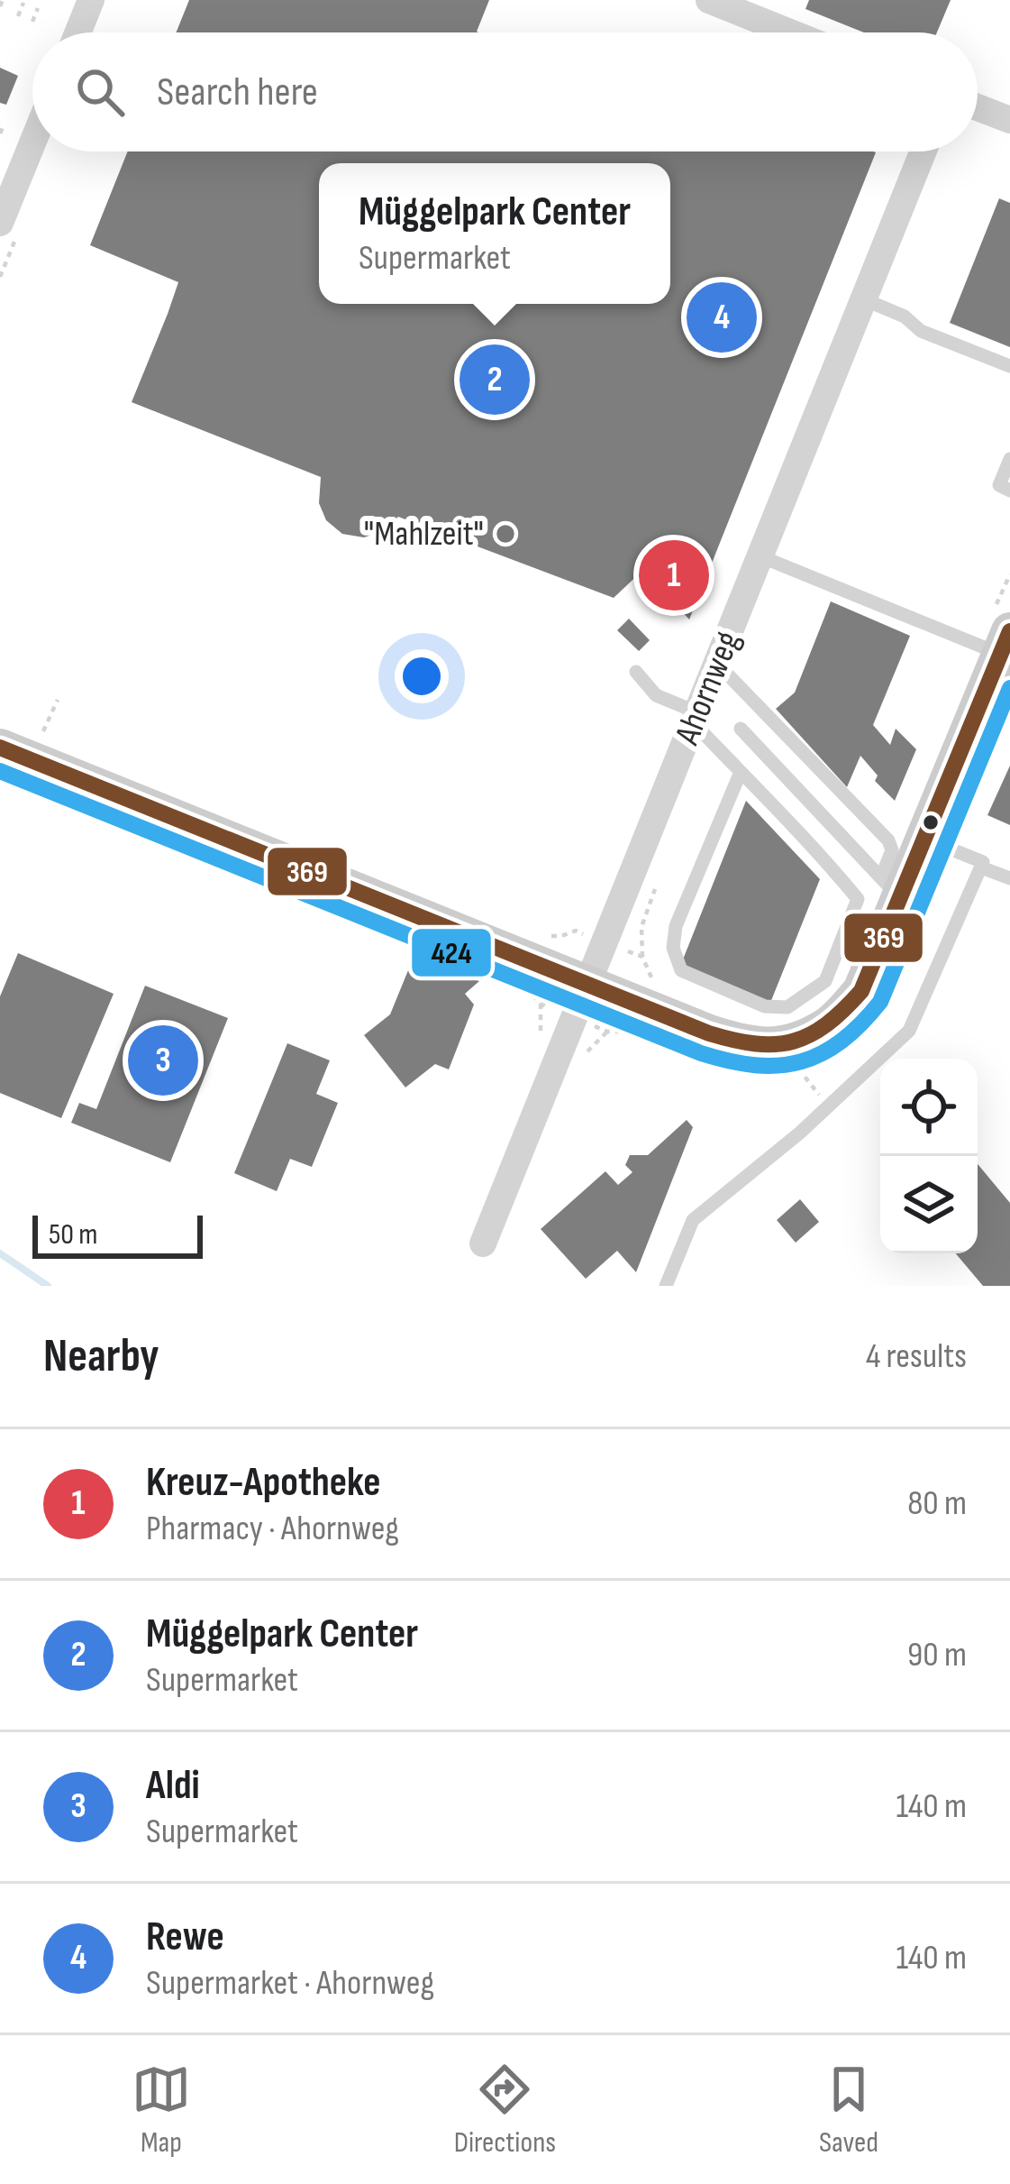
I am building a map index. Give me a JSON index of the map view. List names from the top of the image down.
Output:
{
  "streets": {
    "street": ["Ahornweg"]
  },
  "places": ["\"Mahlzeit\""],
  "lines": ["transit line 369", "transit line 424"],
  "scale_bar": "50 m",
  "page": {
    "search": "Search here",
    "popup": ["Müggelpark Center", "Supermarket"],
    "pins": [
      "4",
      "2",
      "1",
      "3"
    ],
    "scale": "50 m",
    "heading": ["Nearby", "4 results"],
    "list": [
      {
        "mark": "1",
        "name": "Kreuz-Apotheke",
        "note": "Pharmacy · Ahornweg",
        "value": "80 m"
      },
      {
        "mark": "2",
        "name": "Müggelpark Center",
        "note": "Supermarket",
        "value": "90 m"
      },
      {
        "mark": "3",
        "name": "Aldi",
        "note": "Supermarket",
        "value": "140 m"
      },
      {
        "mark": "4",
        "name": "Rewe",
        "note": "Supermarket · Ahornweg",
        "value": "140 m"
      }
    ],
    "nav": ["Map", "Directions", "Saved"]
  }
}
